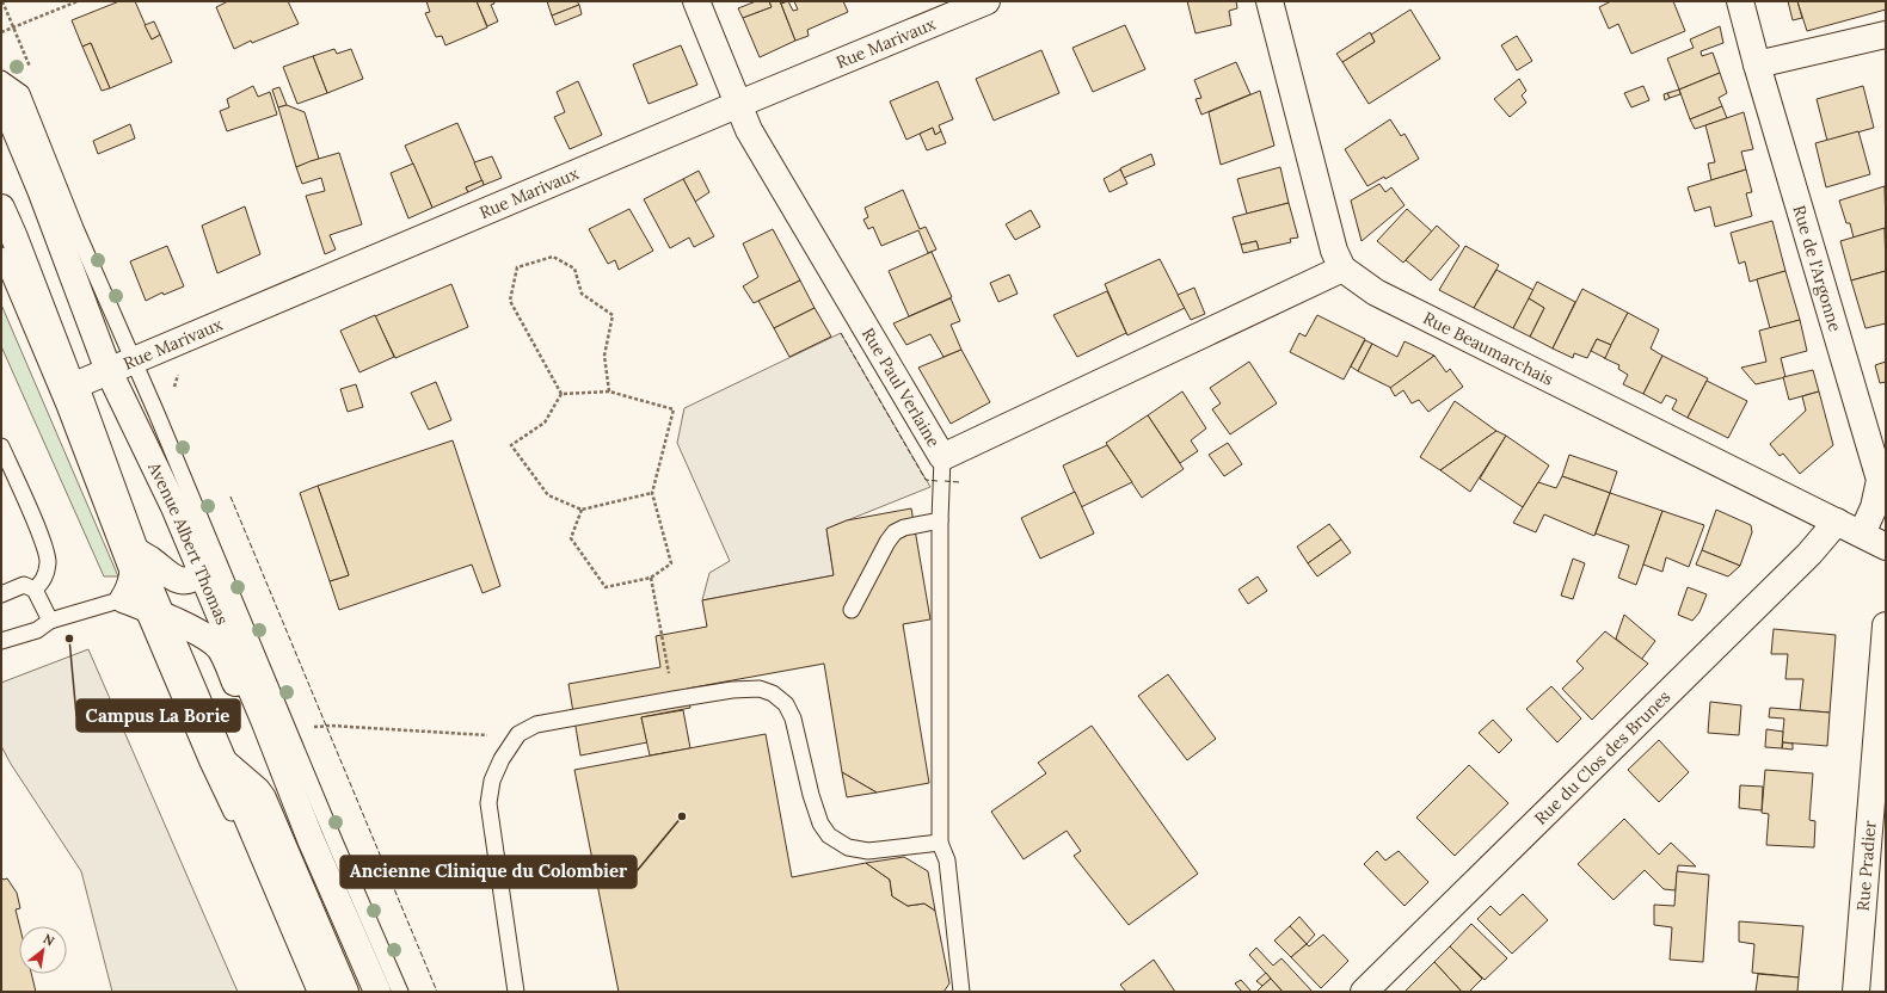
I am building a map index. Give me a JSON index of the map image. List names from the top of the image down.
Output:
{
  "streets": {
    "street": [
      "Rue Marivaux",
      "Rue de l'Argonne",
      "Rue Beaumarchais",
      "Rue Paul Verlaine",
      "Avenue Albert Thomas",
      "Rue du Clos des Brunes",
      "Rue Pradier"
    ]
  },
  "crossings": [
    ["Rue Marivaux", "Rue Paul Verlaine"],
    ["Rue Marivaux", "Avenue Albert Thomas"],
    ["Rue de l'Argonne", "Rue Beaumarchais"],
    ["Rue Beaumarchais", "Rue Paul Verlaine"],
    ["Rue Beaumarchais", "Rue du Clos des Brunes"]
  ],
  "places": ["Campus La Borie", "Ancienne Clinique du Colombier"],
  "north": "top right"
}
